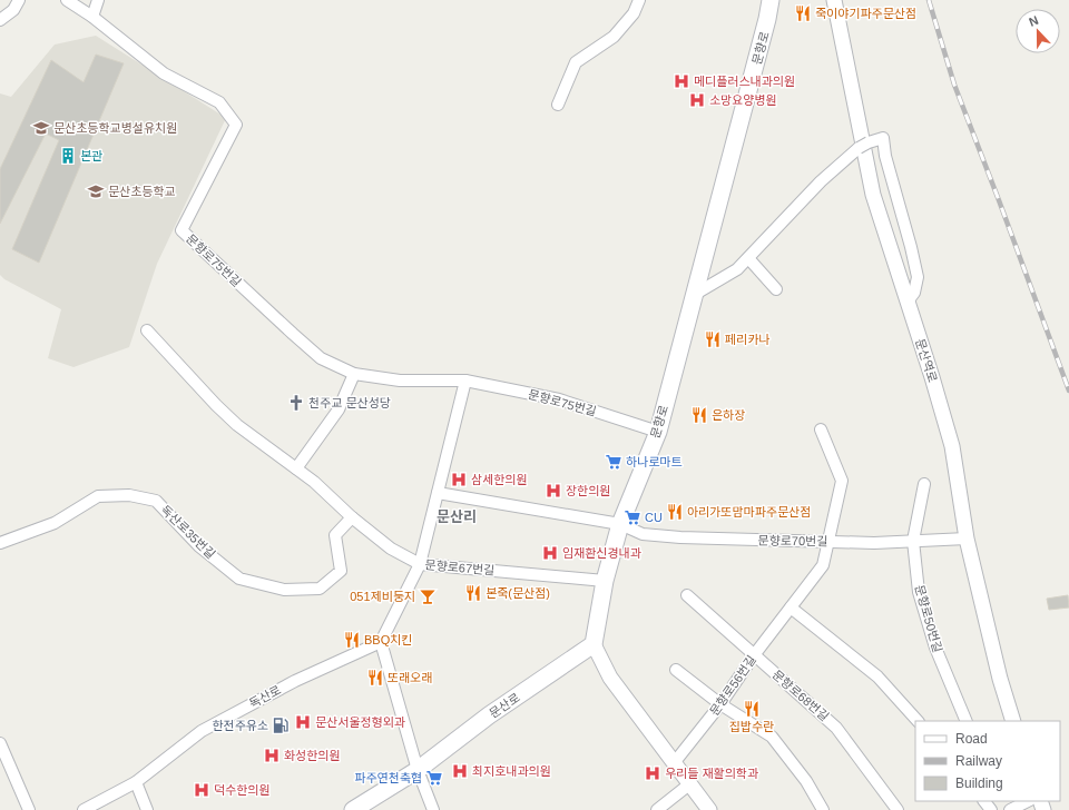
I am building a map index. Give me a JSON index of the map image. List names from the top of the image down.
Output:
{
  "streets": {
    "main road": ["문향로", "문산로"],
    "street": [
      "문향로75번길",
      "문산역로",
      "독산로35번길",
      "문향로70번길",
      "문향로67번길",
      "문향로50번길",
      "문향로56번길",
      "문향로68번길",
      "독산로"
    ]
  },
  "crossings": [
    ["문향로", "문향로75번길"],
    ["문향로", "문향로70번길"],
    ["문향로", "문향로67번길"],
    ["문향로", "문산로"],
    ["문산역로", "문향로70번길"],
    ["독산로35번길", "문향로67번길"],
    ["문향로70번길", "문향로50번길"],
    ["문향로70번길", "문향로56번길"],
    ["문향로56번길", "문향로68번길"]
  ],
  "districts": ["문산리"],
  "places": {
    "restaurant": [
      "죽이야기파주문산점",
      "페리카나",
      "은하장",
      "아리가또맘마파주문산점",
      "본죽(문산점)",
      "BBQ치킨",
      "또래오래",
      "집밥수란"
    ],
    "hospital": [
      "메디플러스내과의원",
      "소망요양병원",
      "삼세한의원",
      "장한의원",
      "임재환신경내과",
      "문산서울정형외과",
      "화성한의원",
      "최지호내과의원",
      "우리들 재활의학과",
      "덕수한의원"
    ],
    "school or university": ["문산초등학교병설유치원", "문산초등학교"],
    "building": ["본관"],
    "church": ["천주교 문산성당"],
    "supermarket": ["하나로마트", "CU", "파주연천축협"],
    "bar": ["051제비둥지"],
    "fuel station": ["한전주유소"]
  },
  "legend": ["Road", "Railway", "Building"],
  "north": "top"
}
